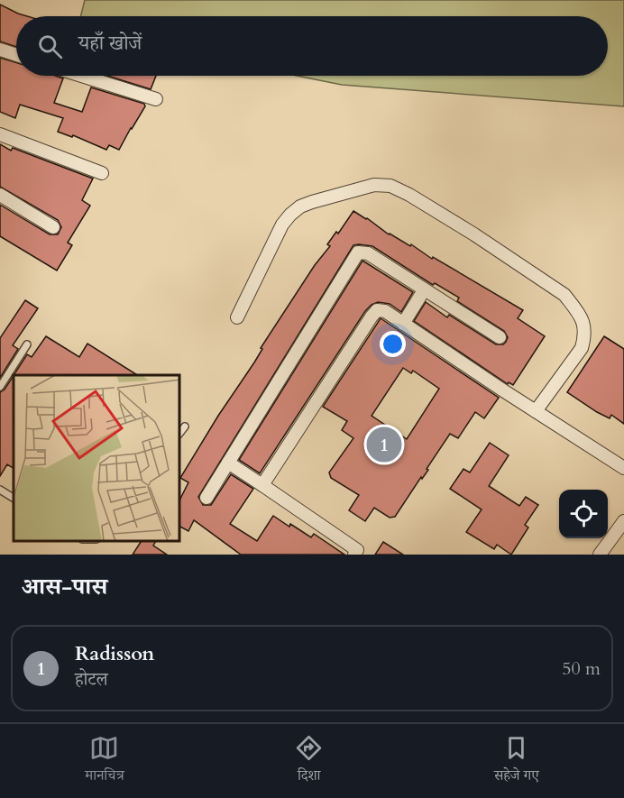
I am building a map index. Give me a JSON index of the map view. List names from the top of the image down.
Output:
{
  "page": {
    "search": "यहाँ खोजें",
    "pins": "1",
    "heading": "आस-पास",
    "list": [
      {
        "mark": "1",
        "name": "Radisson",
        "note": "होटल",
        "value": "50 m"
      }
    ],
    "nav": ["मानचित्र", "दिशा", "सहेजे गए"]
  }
}
